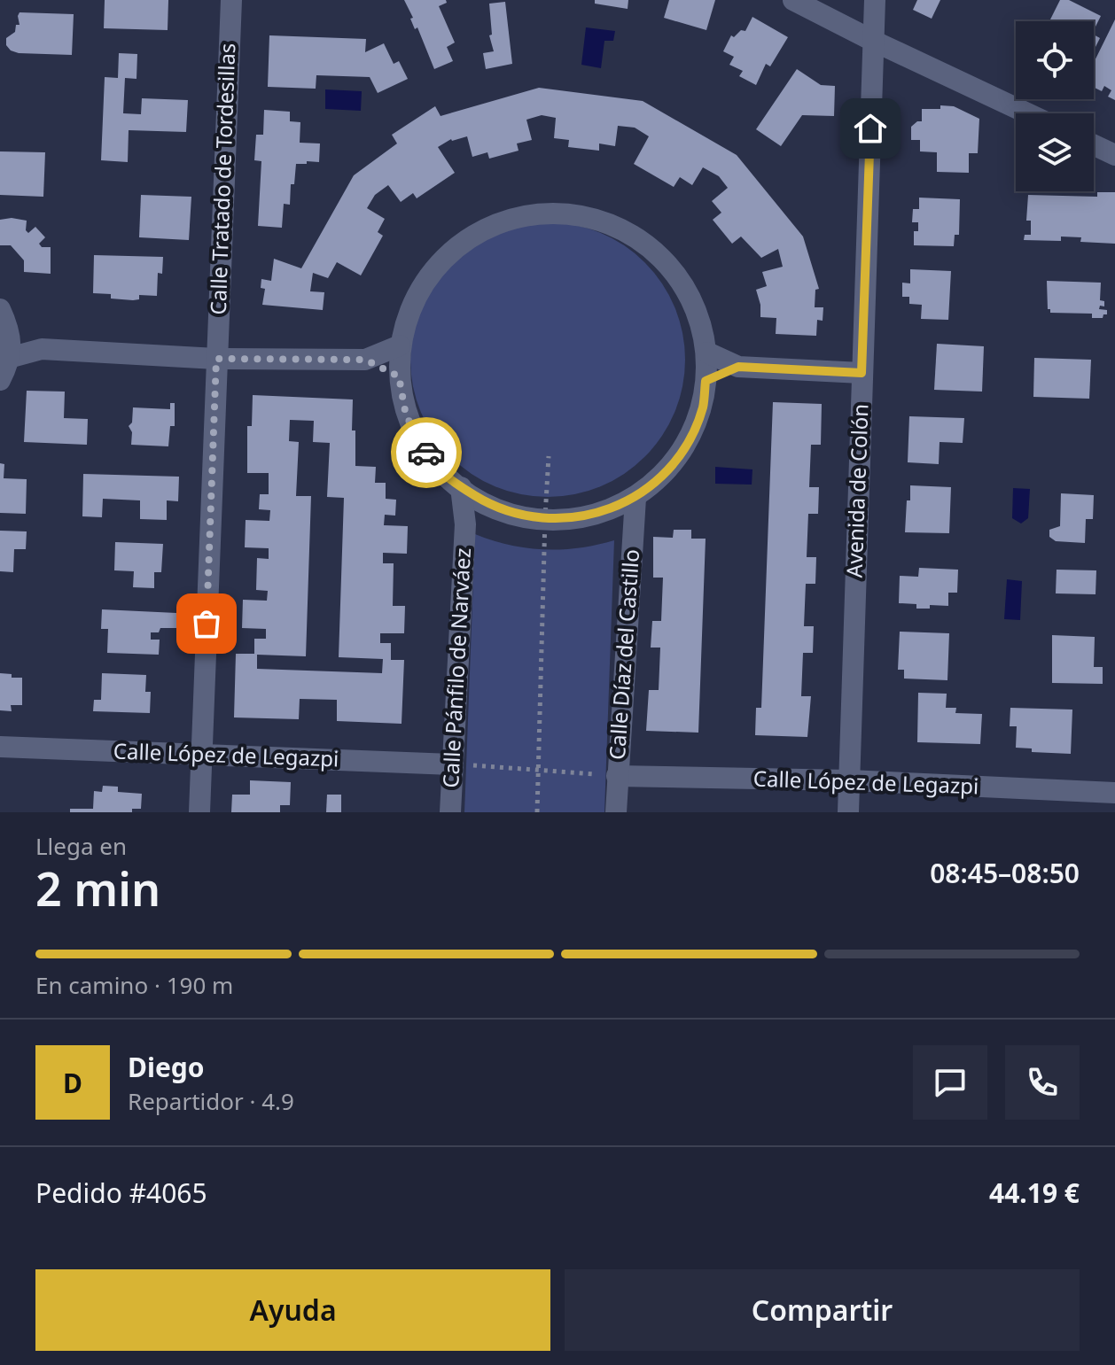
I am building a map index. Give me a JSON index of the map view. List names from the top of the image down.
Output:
{
  "streets": {
    "street": [
      "Calle Tratado de Tordesillas",
      "Avenida de Colón",
      "Calle Díaz del Castillo",
      "Calle Pánfilo de Narváez",
      "Calle López de Legazpi"
    ]
  },
  "crossings": [
    ["Calle Tratado de Tordesillas", "Calle López de Legazpi"],
    ["Avenida de Colón", "Calle López de Legazpi"],
    ["Calle Díaz del Castillo", "Calle López de Legazpi"],
    ["Calle Pánfilo de Narváez", "Calle López de Legazpi"]
  ],
  "page": {
    "heading": ["2 min", "Llega en", "08:45–08:50"],
    "panel": [
      "Diego",
      "Repartidor · 4.9",
      "Pedido #4065",
      "44.19 €"
    ],
    "bar": "En camino · 190 m",
    "round": "D",
    "buttons": ["Ayuda", "Compartir"]
  }
}
